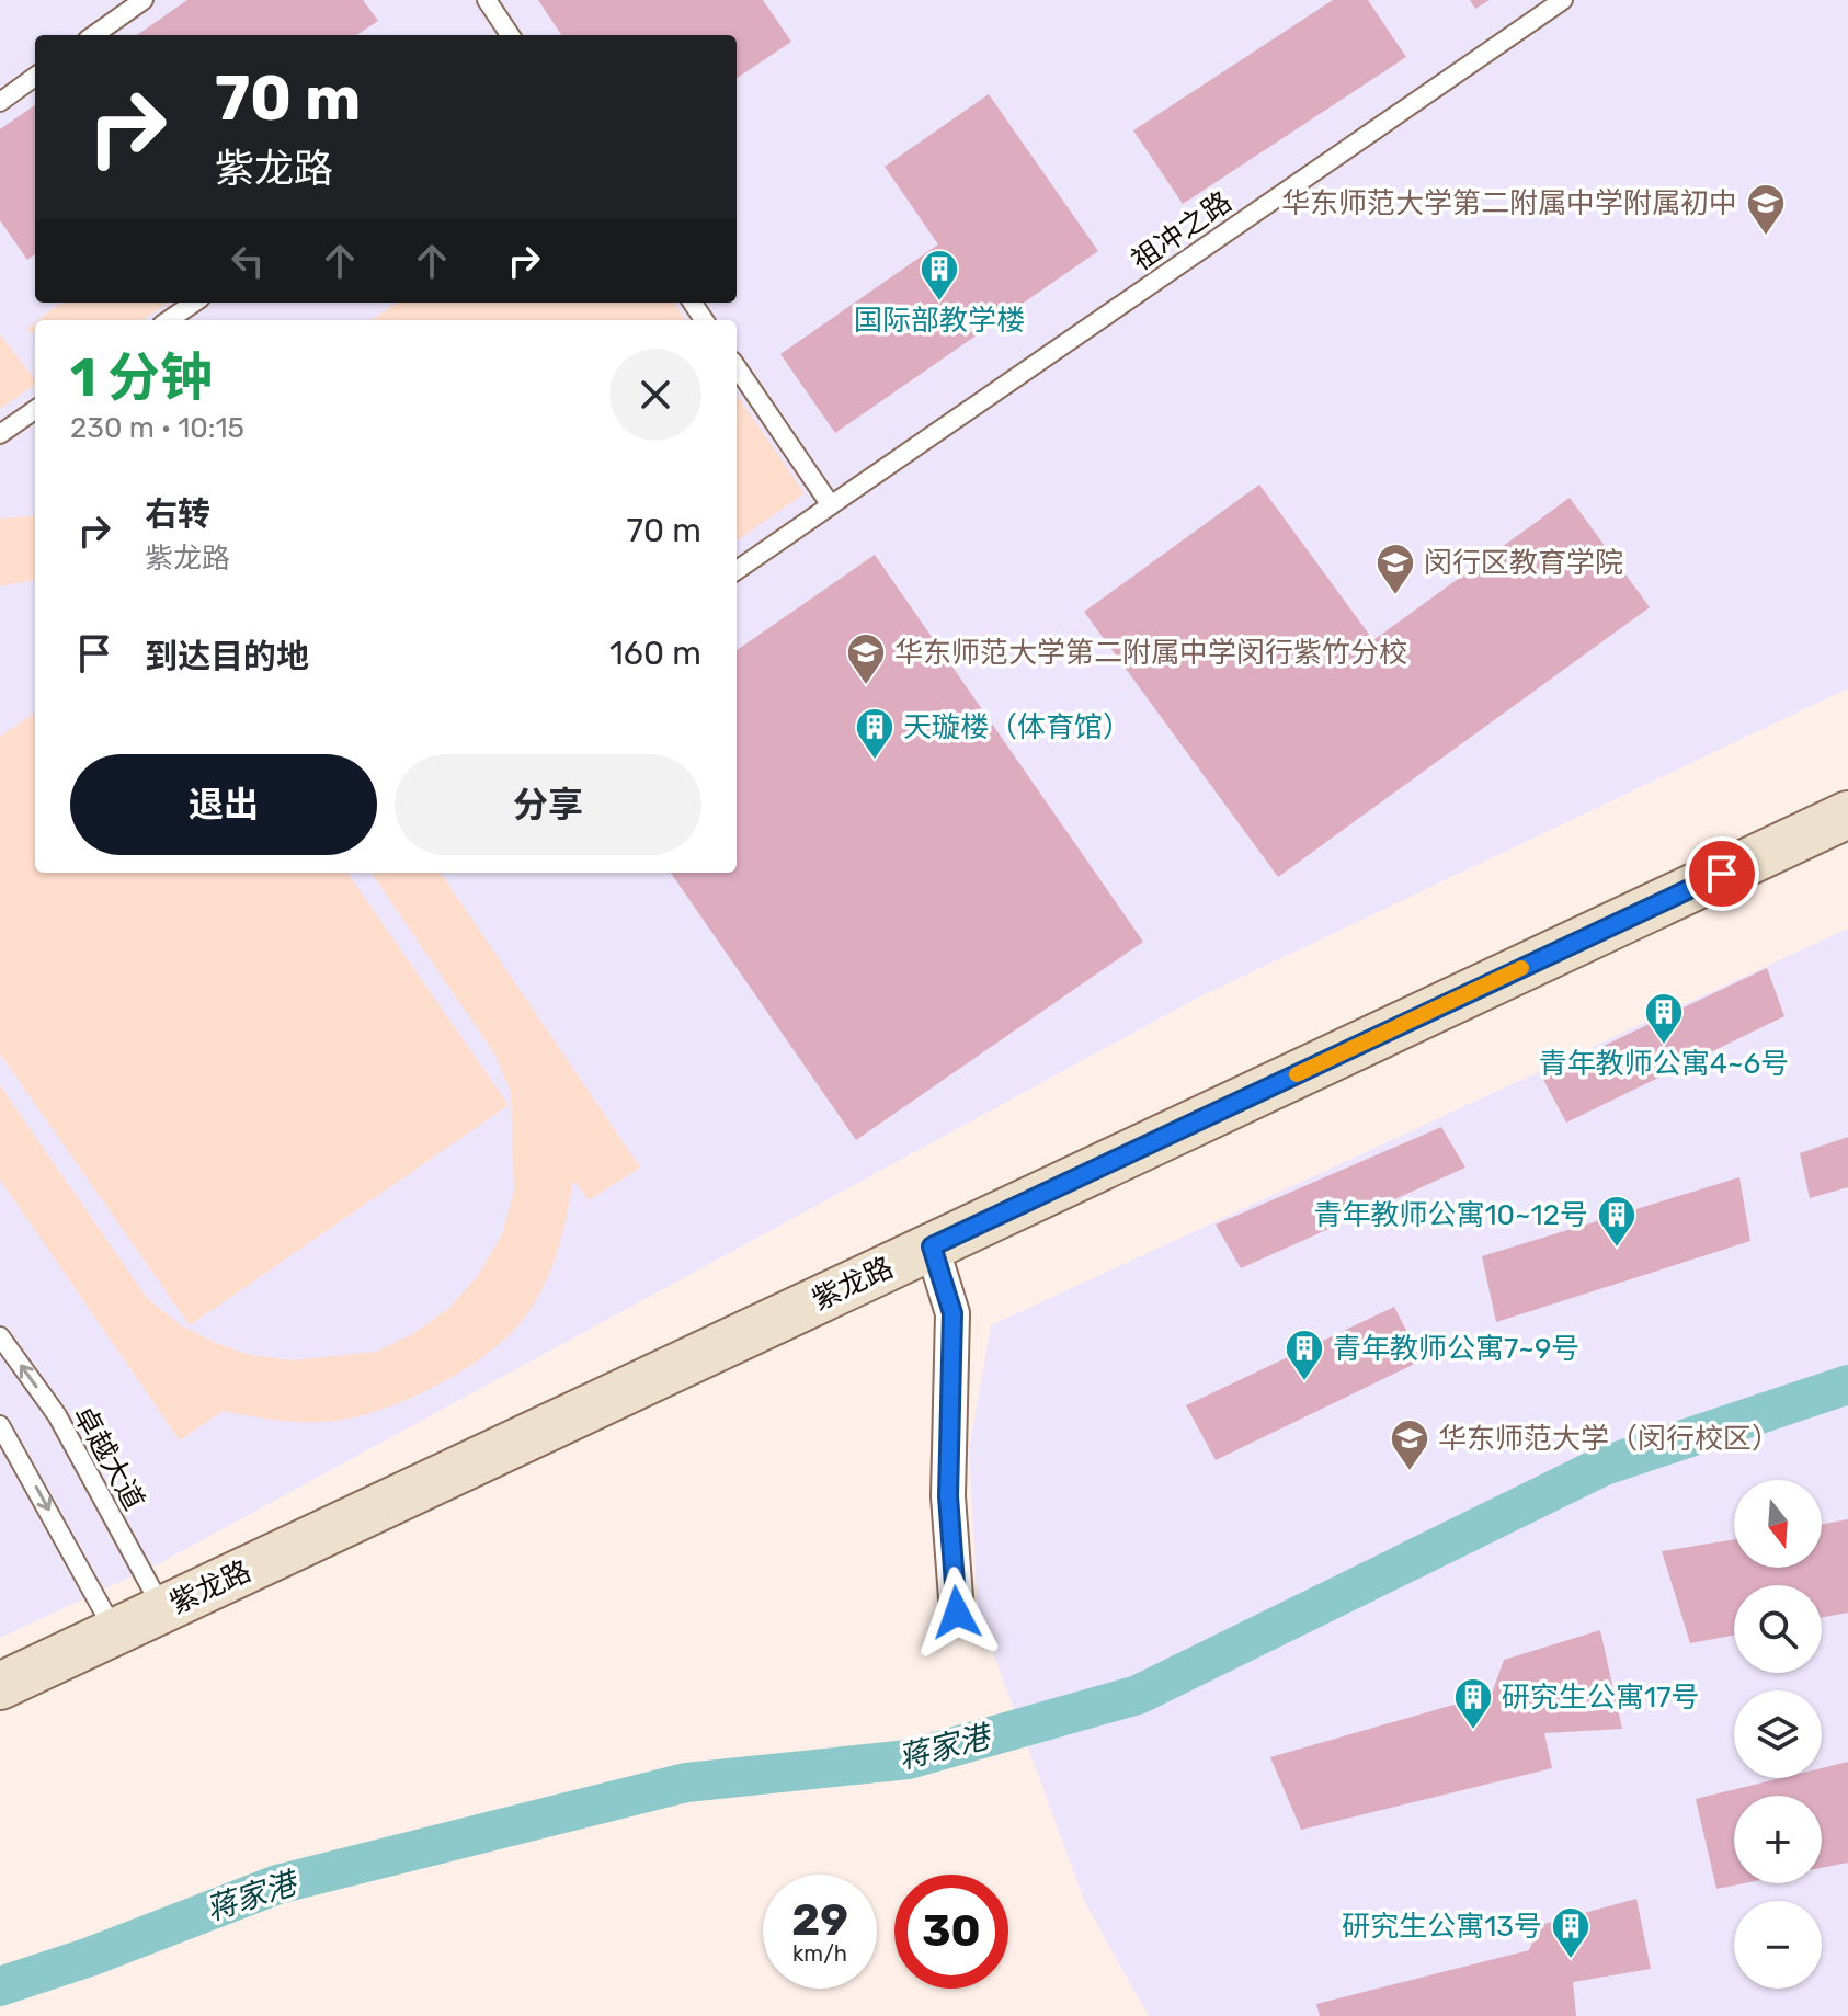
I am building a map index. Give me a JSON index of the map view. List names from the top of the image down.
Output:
{
  "streets": {
    "street": ["紫龙路"],
    "lane": ["祖冲之路", "卓越大道"]
  },
  "crossings": [
    ["紫龙路", "卓越大道"]
  ],
  "water": ["蒋家港"],
  "places": {
    "school or university": [
      "华东师范大学第二附属中学附属初中",
      "闵行区教育学院",
      "华东师范大学第二附属中学闵行紫竹分校",
      "华东师范大学（闵行校区）"
    ],
    "building": [
      "国际部教学楼",
      "天璇楼（体育馆）",
      "青年教师公寓4~6号",
      "青年教师公寓10~12号",
      "青年教师公寓7~9号",
      "研究生公寓17号",
      "研究生公寓13号"
    ]
  },
  "north": "bottom",
  "page": {
    "turn": ["70 m", "紫龙路"],
    "heading": ["1 分钟", "230 m · 10:15"],
    "list": [
      {
        "name": "右转",
        "note": "紫龙路",
        "value": "70 m"
      },
      {
        "name": "到达目的地",
        "value": "160 m"
      }
    ],
    "buttons": ["退出", "分享"],
    "map_buttons": ["+", "−"],
    "speed": "29 km/h",
    "limit": "30"
  }
}
